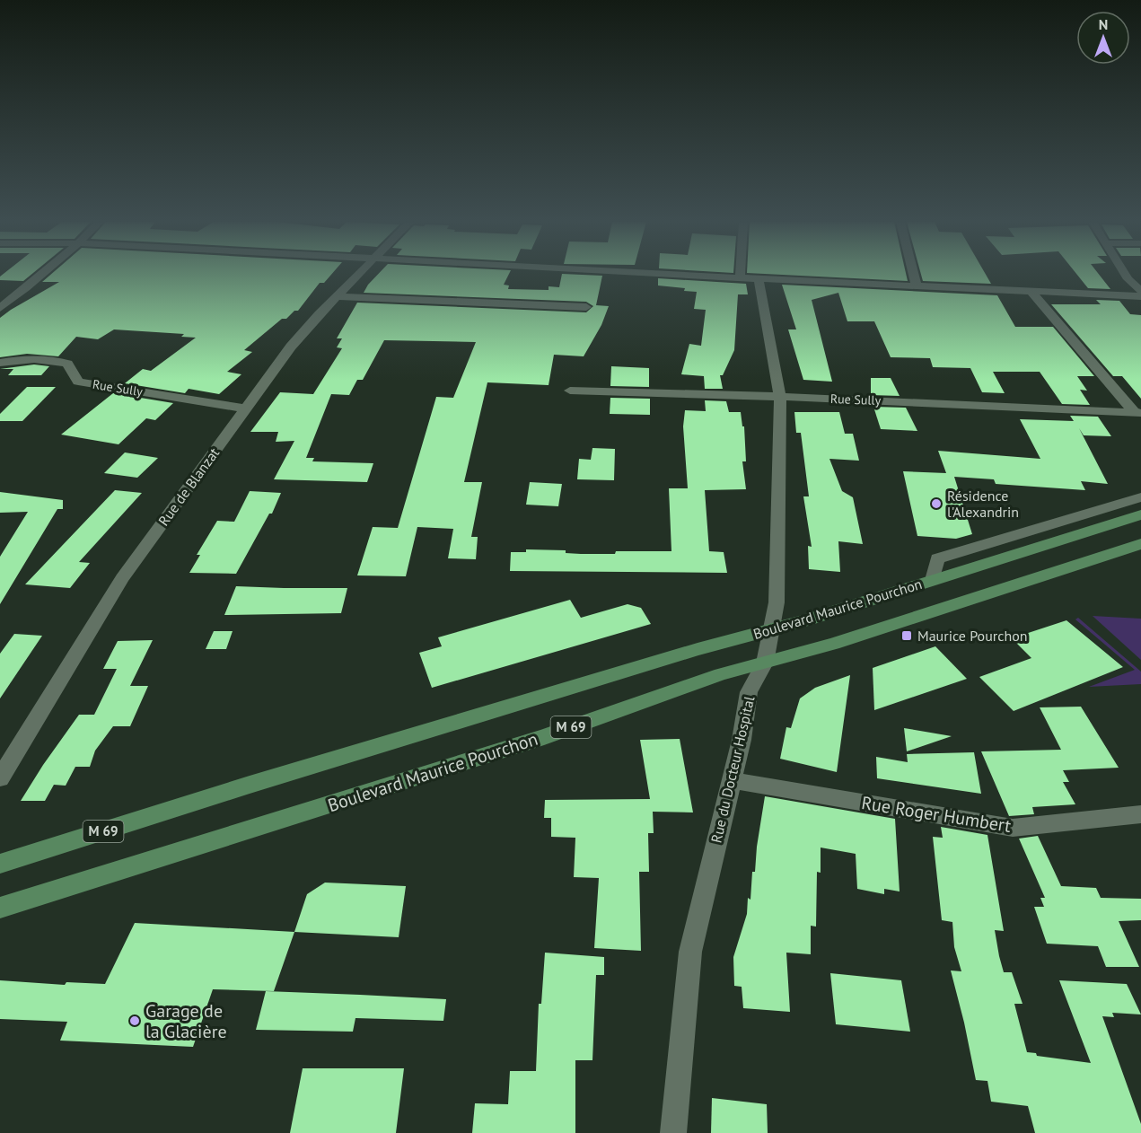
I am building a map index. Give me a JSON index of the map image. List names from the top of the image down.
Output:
{
  "streets": {
    "main road": ["Boulevard Maurice Pourchon", "M 69"],
    "street": [
      "Rue Sully",
      "Rue de Blanzat",
      "Rue du Docteur Hospital",
      "Rue Roger Humbert"
    ]
  },
  "crossings": [
    ["Rue Sully", "Rue de Blanzat"],
    ["Rue Sully", "Rue du Docteur Hospital"],
    ["Boulevard Maurice Pourchon", "Rue du Docteur Hospital"],
    ["Rue du Docteur Hospital", "Rue Roger Humbert"]
  ],
  "places": {
    "other": ["Résidence l'Alexandrin", "Garage de la Glacière"],
    "transit": ["Maurice Pourchon"]
  },
  "north": "top"
}
